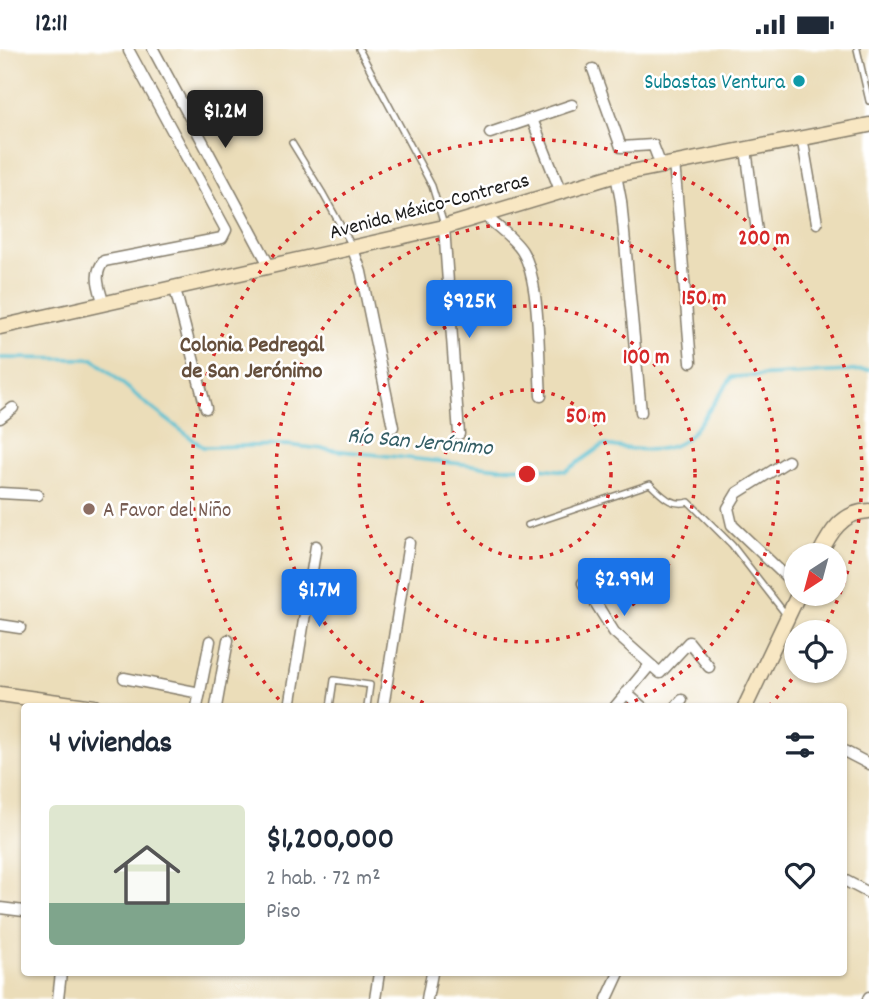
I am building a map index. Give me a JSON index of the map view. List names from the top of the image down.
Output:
{
  "streets": {
    "street": ["Avenida México-Contreras"]
  },
  "districts": ["Colonia Pedregal de San Jerónimo"],
  "water": ["Río San Jerónimo"],
  "places": ["Subastas Ventura", "A Favor del Niño"],
  "north": "bottom left",
  "page": {
    "status": "12:11",
    "price": [
      "$1.2M",
      "$925K",
      "$2.99M",
      "$1.7M"
    ],
    "heading": "4 viviendas",
    "list": [
      {
        "name": "$1,200,000",
        "note": "2 hab. · 72 m² · Piso"
      }
    ]
  },
  "rings": [
    "200 m",
    "150 m",
    "100 m",
    "50 m"
  ]
}
